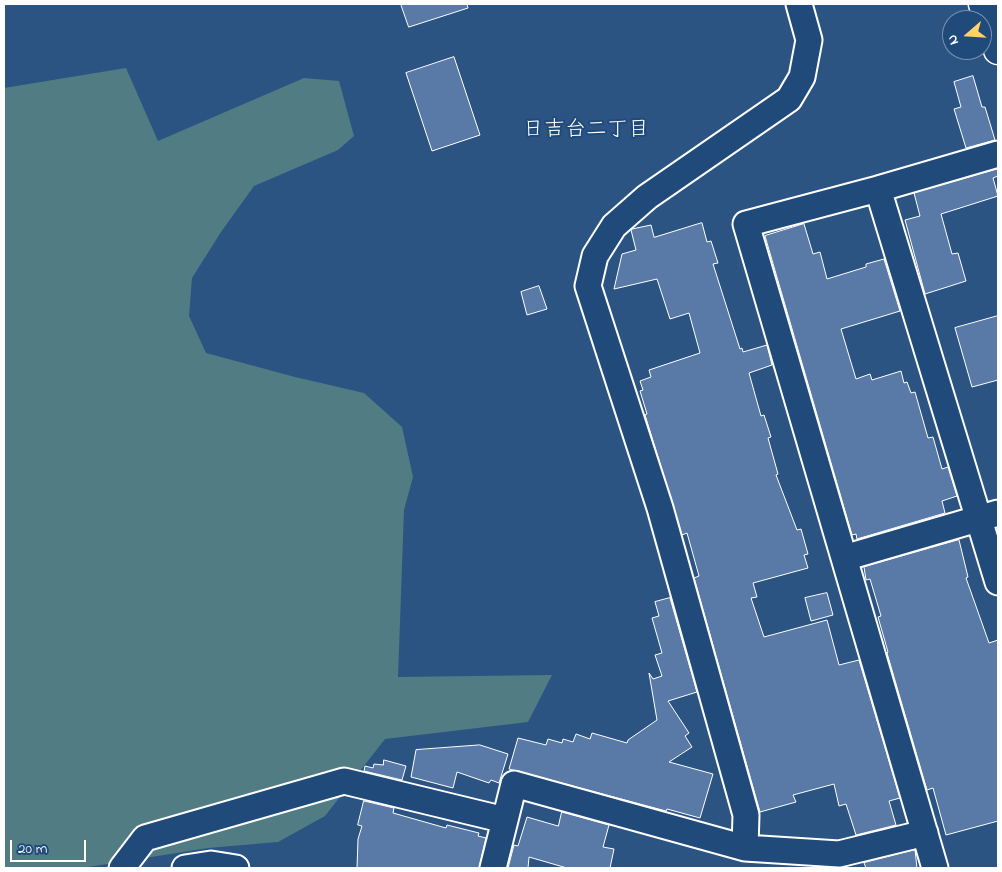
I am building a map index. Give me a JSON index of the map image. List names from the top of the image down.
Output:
{
  "districts": ["日吉台二丁目"],
  "scale_bar": "20 m",
  "north": "left"
}
